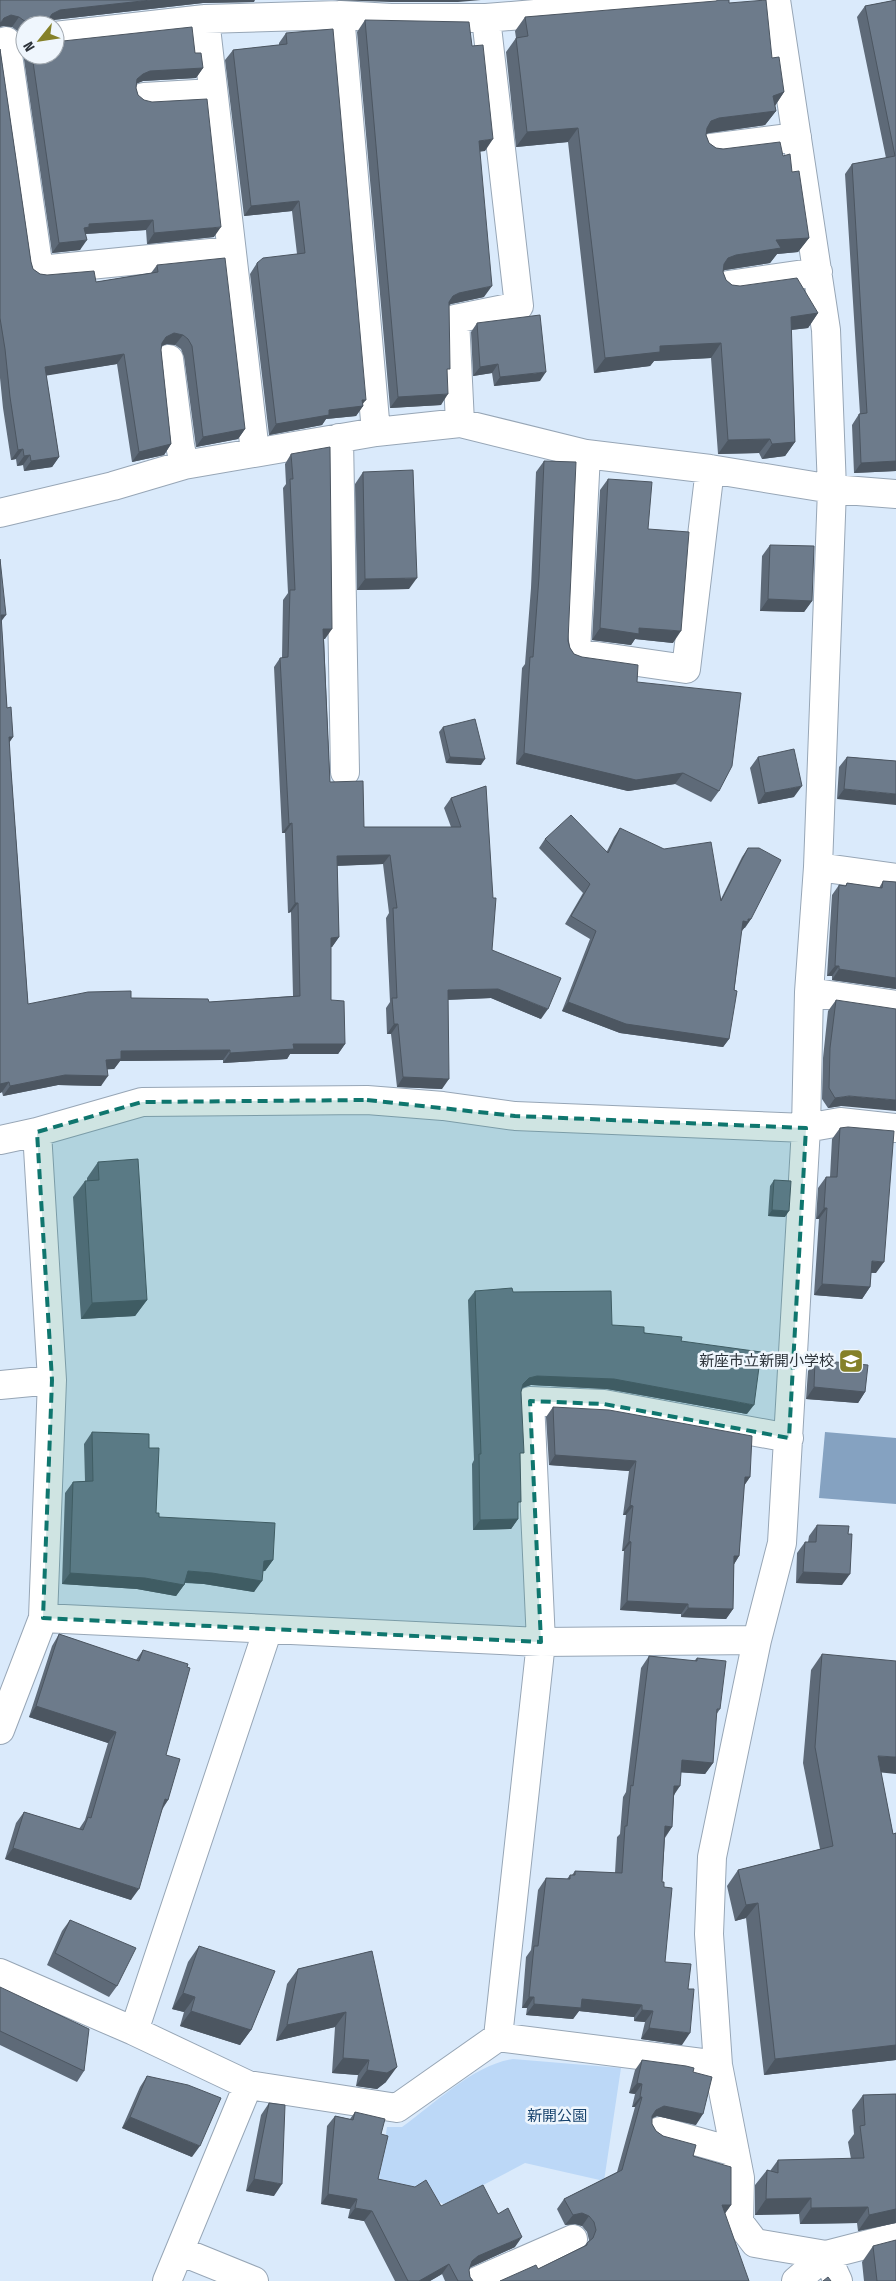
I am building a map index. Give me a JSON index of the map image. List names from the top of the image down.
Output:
{
  "parks": ["新開公園"],
  "places": {
    "school or university": ["新座市立新開小学校"]
  },
  "north": "bottom left"
}
